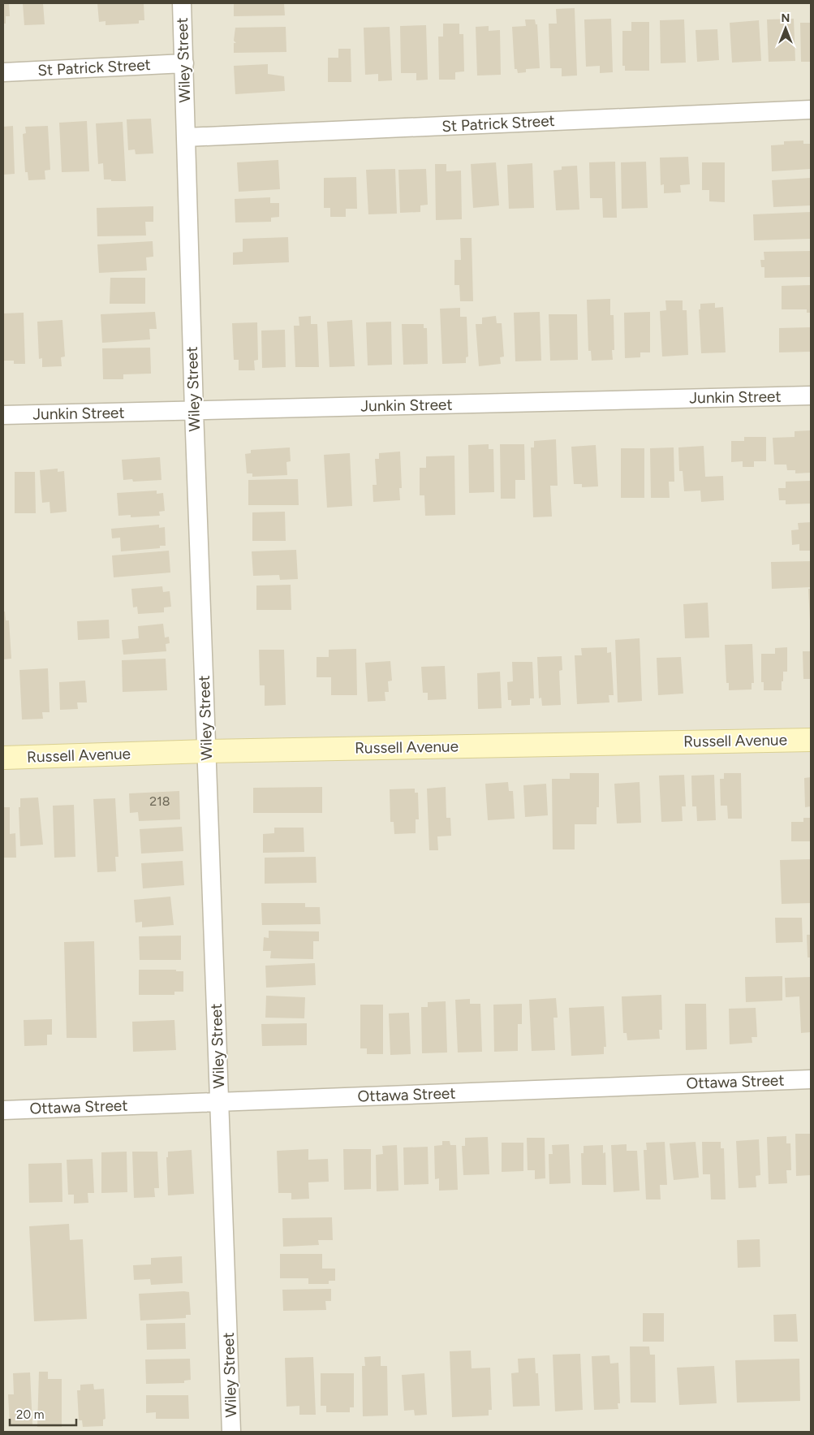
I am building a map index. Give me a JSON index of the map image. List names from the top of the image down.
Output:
{
  "streets": {
    "street": [
      "Wiley Street",
      "St Patrick Street",
      "Junkin Street",
      "Russell Avenue",
      "Ottawa Street"
    ]
  },
  "crossings": [
    ["Wiley Street", "St Patrick Street"],
    ["Wiley Street", "Junkin Street"],
    ["Wiley Street", "Russell Avenue"],
    ["Wiley Street", "Ottawa Street"]
  ],
  "house_numbers": ["218"],
  "scale_bar": "20 m",
  "north": "top"
}
